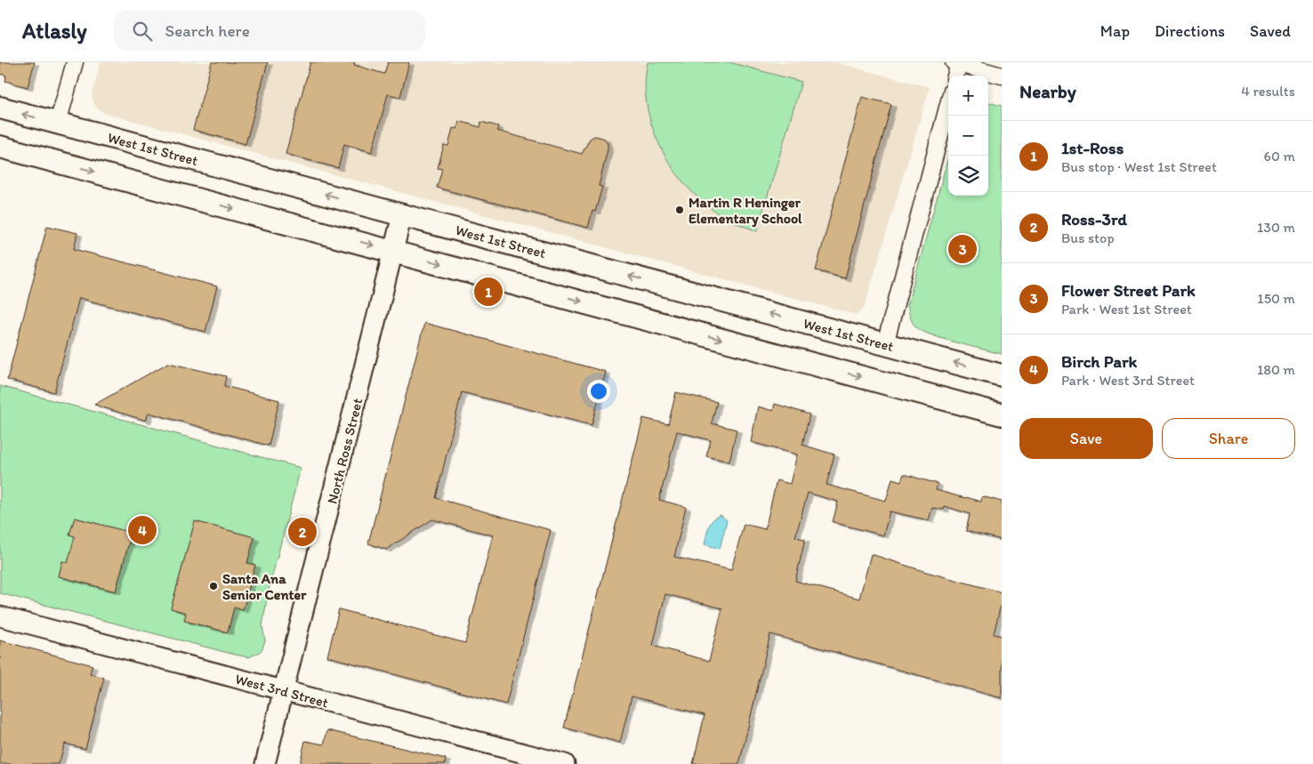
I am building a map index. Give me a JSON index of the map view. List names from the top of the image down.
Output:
{
  "streets": {
    "main road": ["West 1st Street"],
    "street": ["North Ross Street", "West 3rd Street"]
  },
  "crossings": [
    ["West 1st Street", "North Ross Street"],
    ["North Ross Street", "West 3rd Street"]
  ],
  "places": ["Martin R Heninger Elementary School", "Santa Ana Senior Center"],
  "page": {
    "header": "Atlasly",
    "search": "Search here",
    "nav": ["Map", "Directions", "Saved"],
    "heading": ["Nearby", "4 results"],
    "map_buttons": ["+", "−"],
    "list": [
      {
        "mark": "1",
        "name": "1st-Ross",
        "note": "Bus stop · West 1st Street",
        "value": "60 m"
      },
      {
        "mark": "2",
        "name": "Ross-3rd",
        "note": "Bus stop",
        "value": "130 m"
      },
      {
        "mark": "3",
        "name": "Flower Street Park",
        "note": "Park · West 1st Street",
        "value": "150 m"
      },
      {
        "mark": "4",
        "name": "Birch Park",
        "note": "Park · West 3rd Street",
        "value": "180 m"
      }
    ],
    "pins": [
      "3",
      "1",
      "4",
      "2"
    ],
    "buttons": ["Save", "Share"]
  }
}
